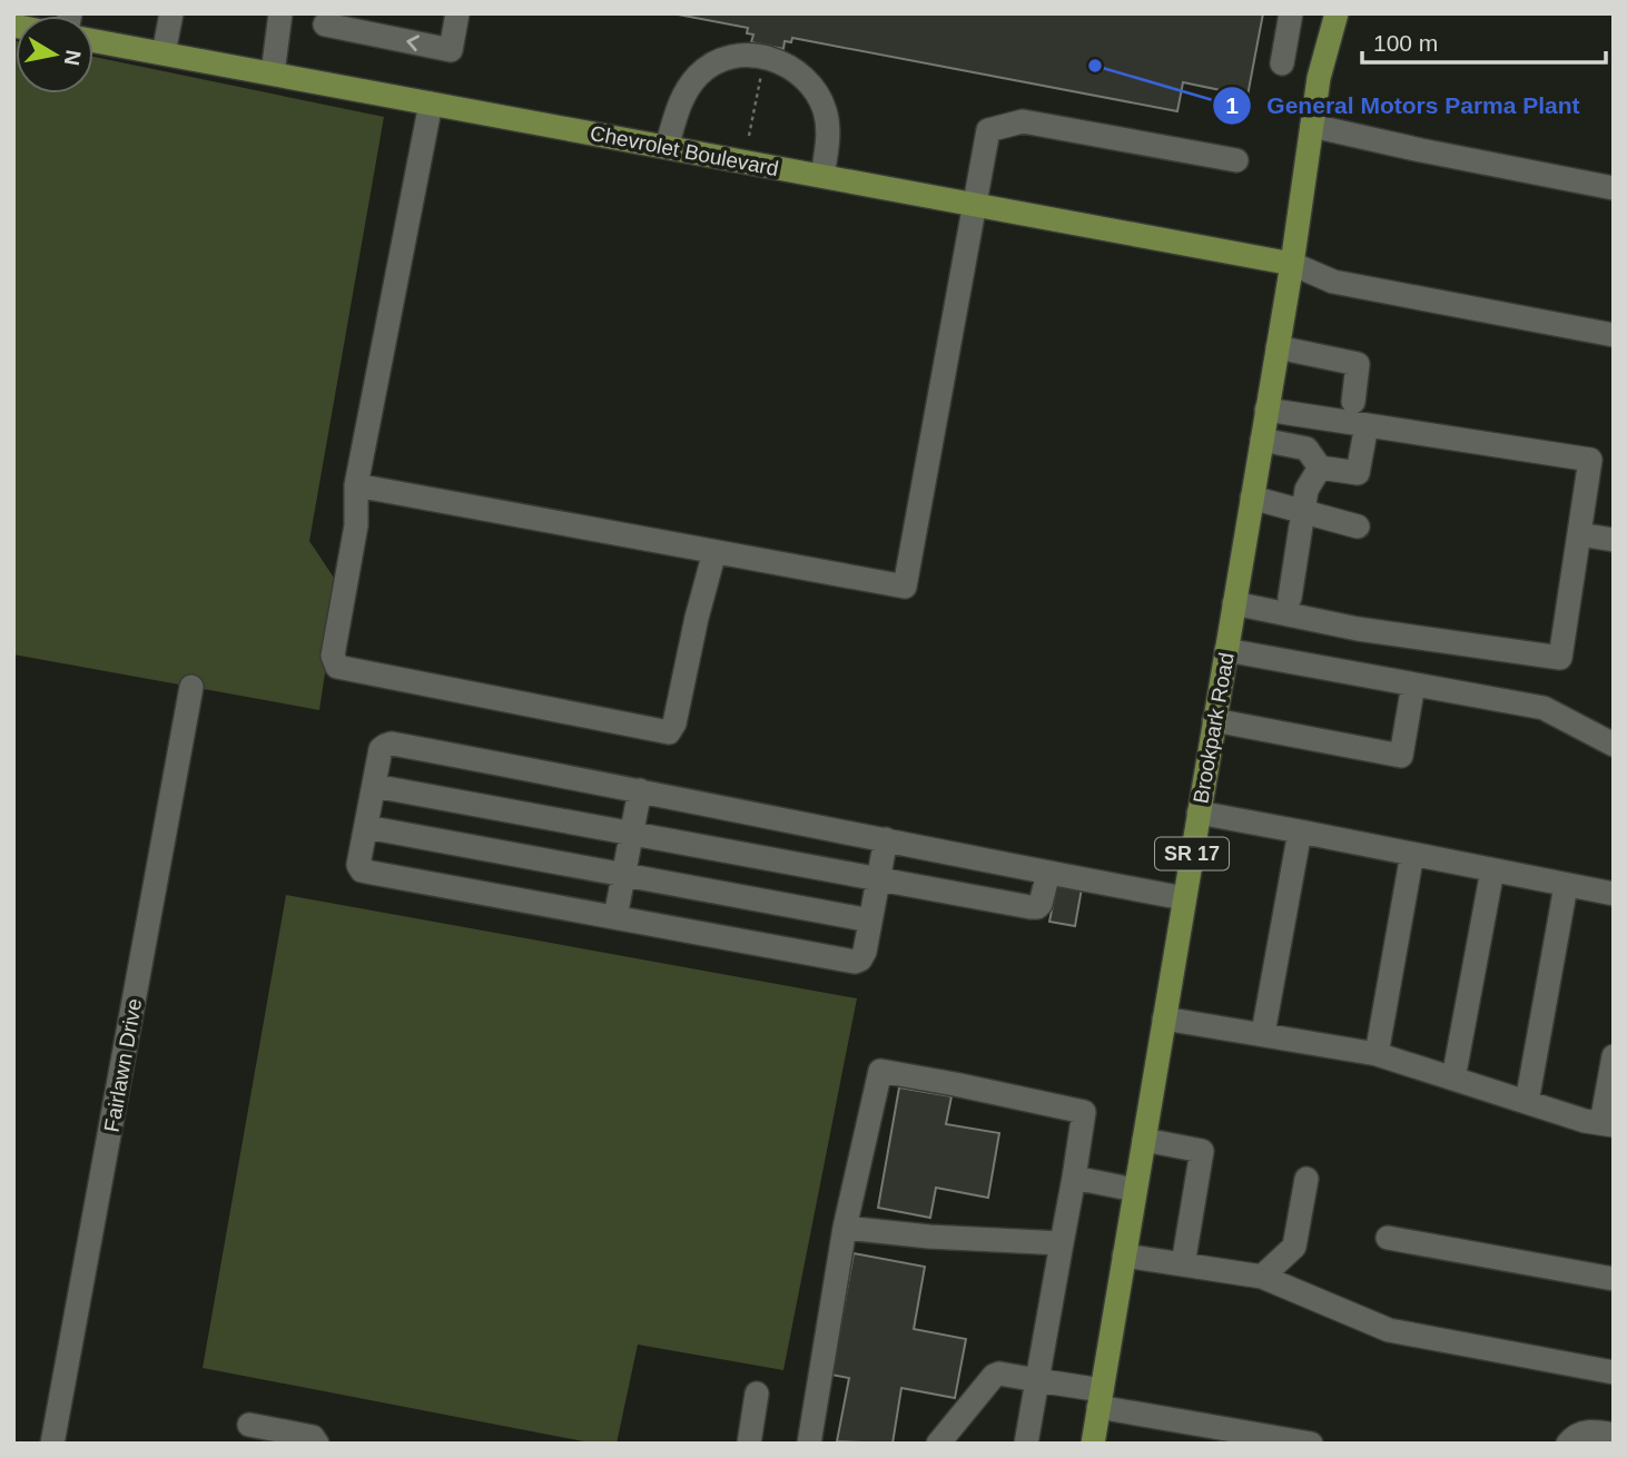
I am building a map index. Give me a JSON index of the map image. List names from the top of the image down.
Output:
{
  "streets": {
    "main road": ["Chevrolet Boulevard", "Brookpark Road", "SR 17"],
    "street": ["Fairlawn Drive"]
  },
  "crossings": [
    ["Chevrolet Boulevard", "Brookpark Road"]
  ],
  "places": ["General Motors Parma Plant"],
  "scale_bar": "100 m",
  "north": "right"
}
